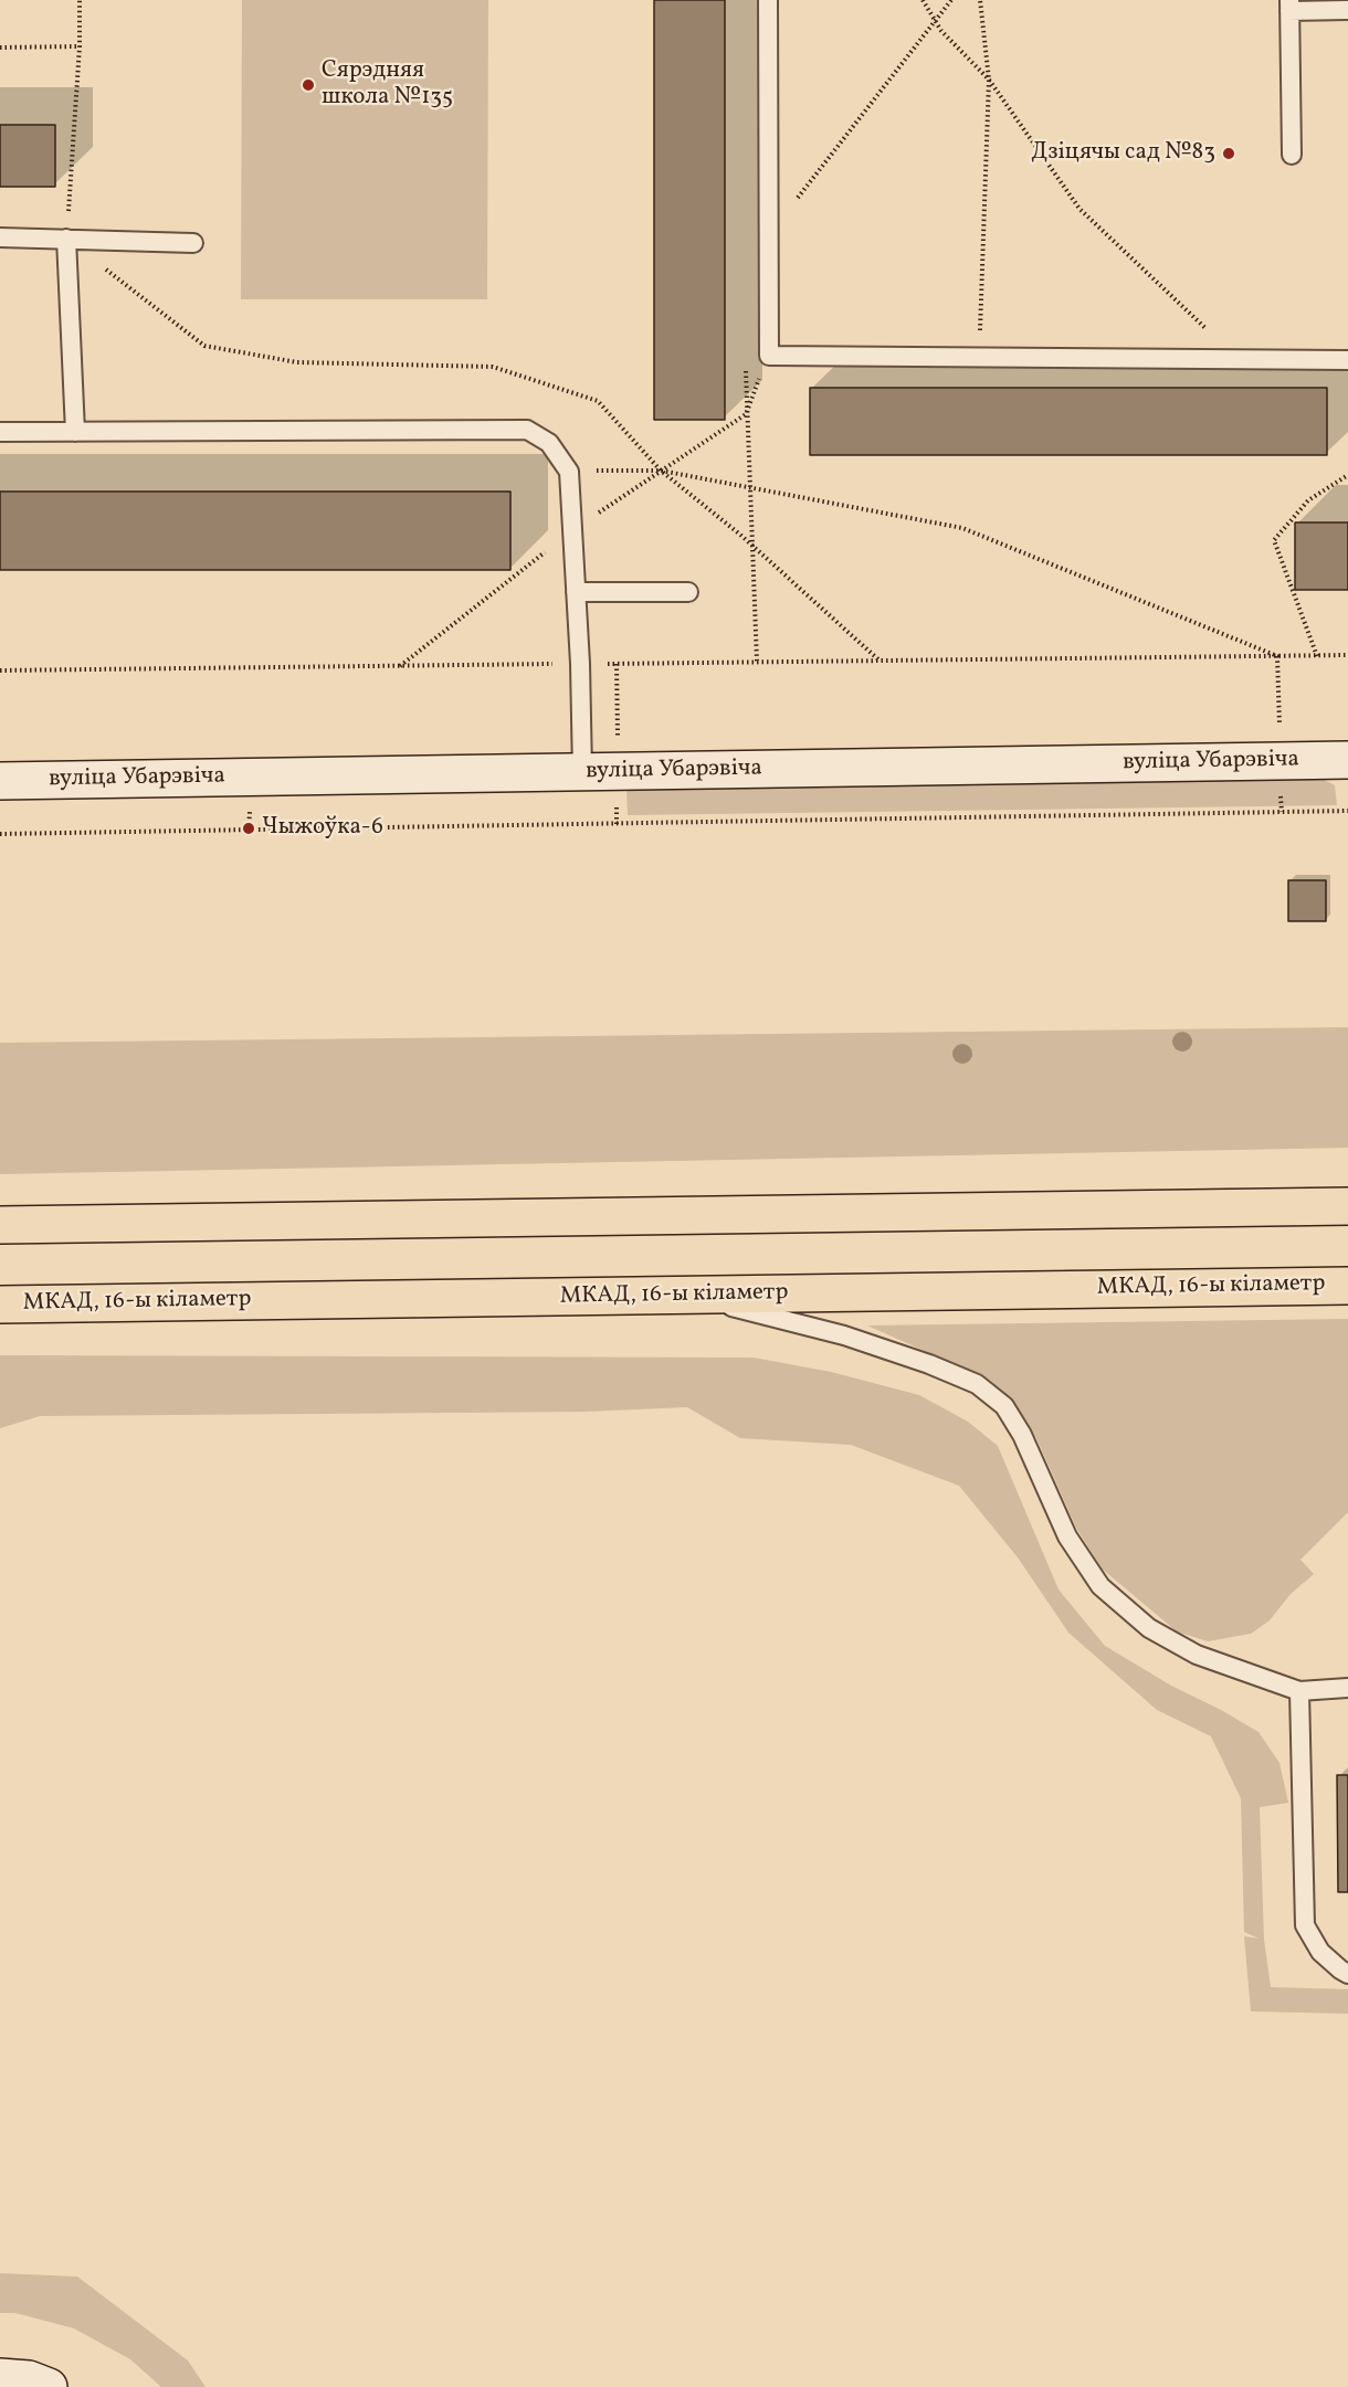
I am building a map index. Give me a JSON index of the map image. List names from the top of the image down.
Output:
{
  "streets": {
    "highway": ["МКАД, 16-ы кіламетр"],
    "main road": ["вуліца Убарэвіча"]
  },
  "places": ["Сярэдняя школа №135", "Дзіцячы сад №83", "Чыжоўка-6"]
}
